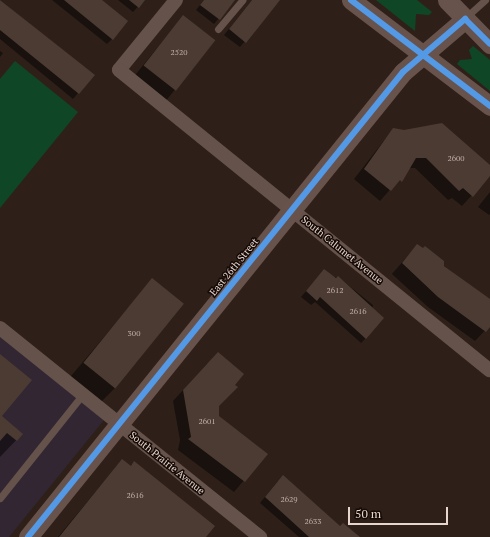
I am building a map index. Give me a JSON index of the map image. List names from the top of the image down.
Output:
{
  "streets": {
    "main road": ["East 26th Street"],
    "street": ["South Calumet Avenue", "South Prairie Avenue"]
  },
  "crossings": [
    ["South Calumet Avenue", "East 26th Street"],
    ["East 26th Street", "South Prairie Avenue"]
  ],
  "house_numbers": [
    "2520",
    "2600",
    "2612",
    "2616",
    "300",
    "2601",
    "2616",
    "2629",
    "2633"
  ],
  "scale_bar": "50 m"
}
